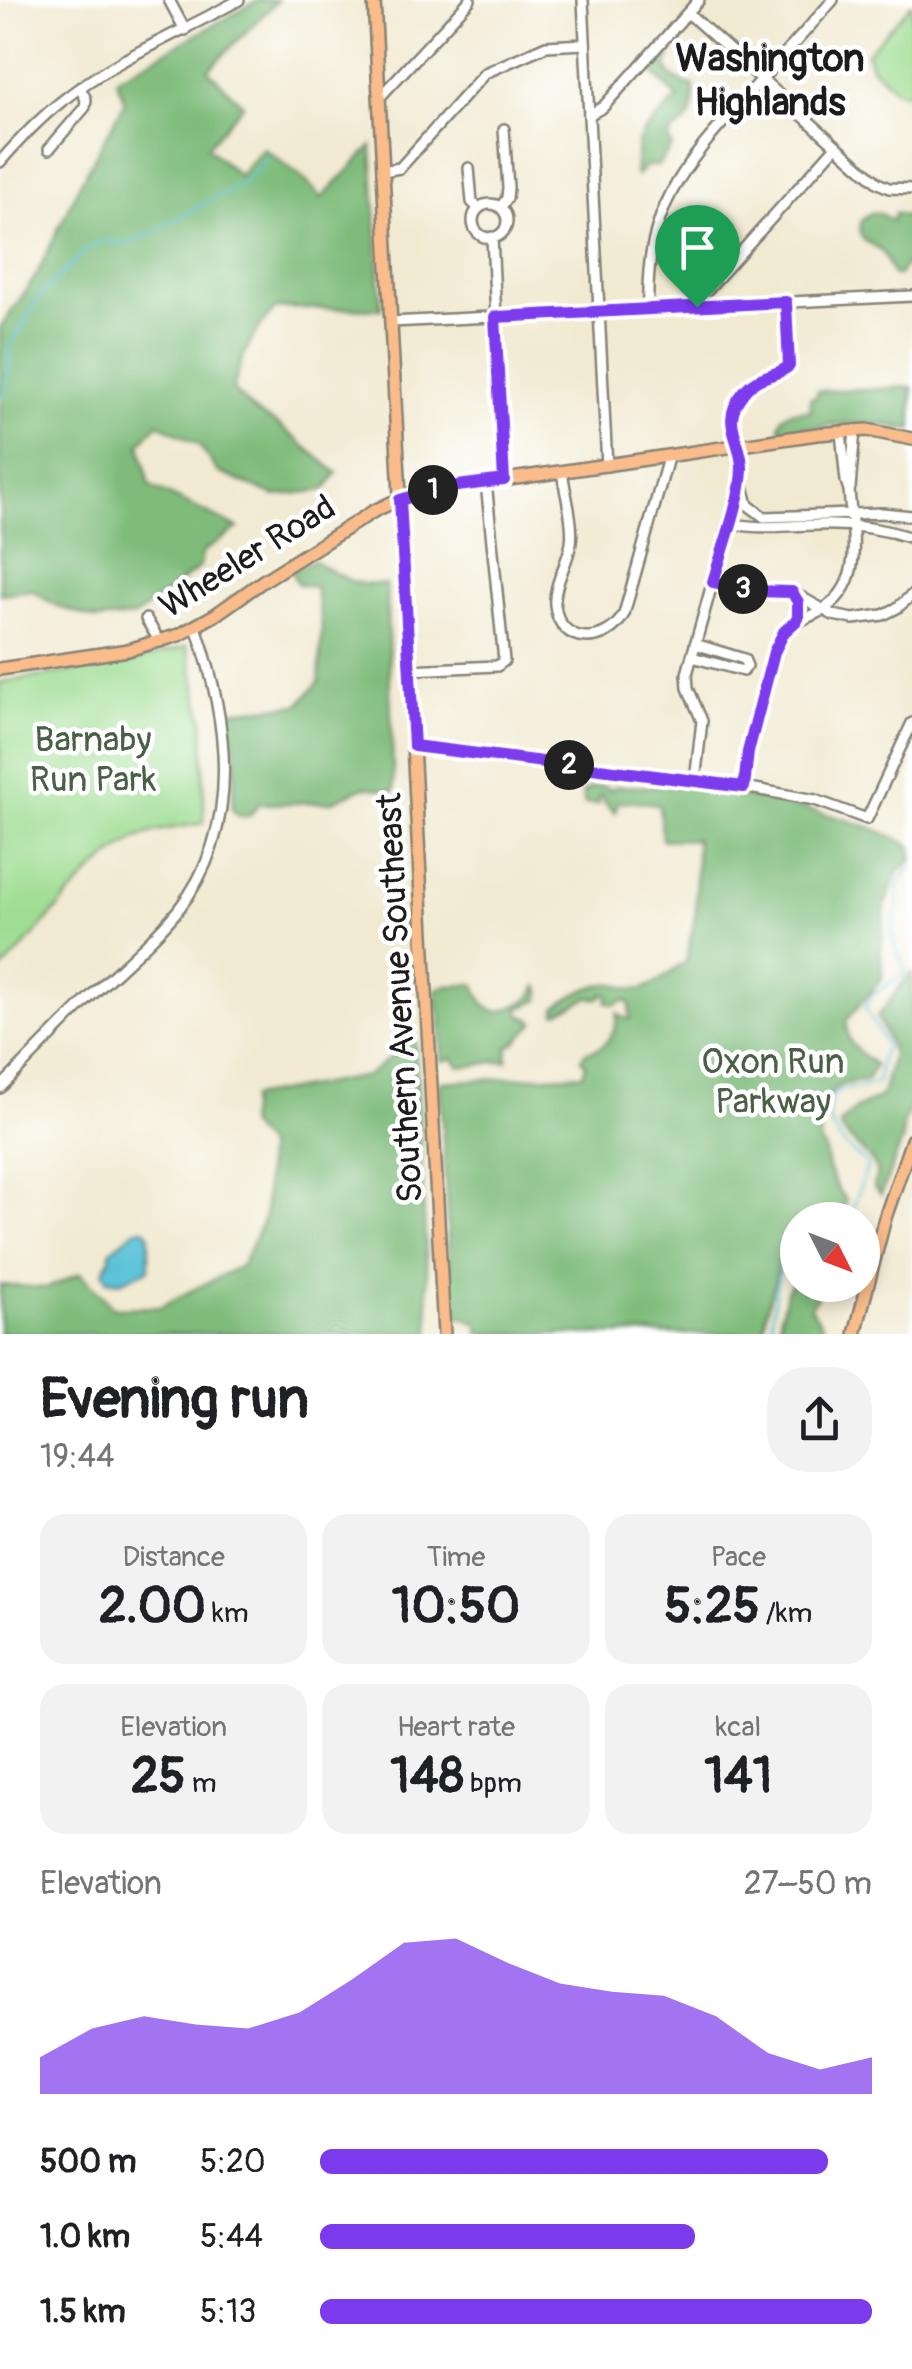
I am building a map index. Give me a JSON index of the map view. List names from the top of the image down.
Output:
{
  "streets": {
    "main road": ["Wheeler Road", "Southern Avenue Southeast"]
  },
  "crossings": [
    ["Wheeler Road", "Southern Avenue Southeast"]
  ],
  "districts": ["Washington Highlands"],
  "parks": ["Barnaby Run Park", "Oxon Run Parkway"],
  "north": "bottom right",
  "page": {
    "pins": ["1", "3", "2"],
    "heading": ["Evening run", "19:44"],
    "stats": [
      ["Distance", "2.00 km"],
      ["Time", "10:50"],
      ["Pace", "5:25 /km"],
      ["Elevation", "25 m"],
      ["Heart rate", "148 bpm"],
      ["kcal", "141"]
    ],
    "chart": ["Elevation", "27–50 m"],
    "list": [
      {
        "name": "500 m",
        "note": "5:20"
      },
      {
        "name": "1.0 km",
        "note": "5:44"
      },
      {
        "name": "1.5 km",
        "note": "5:13"
      }
    ]
  }
}
